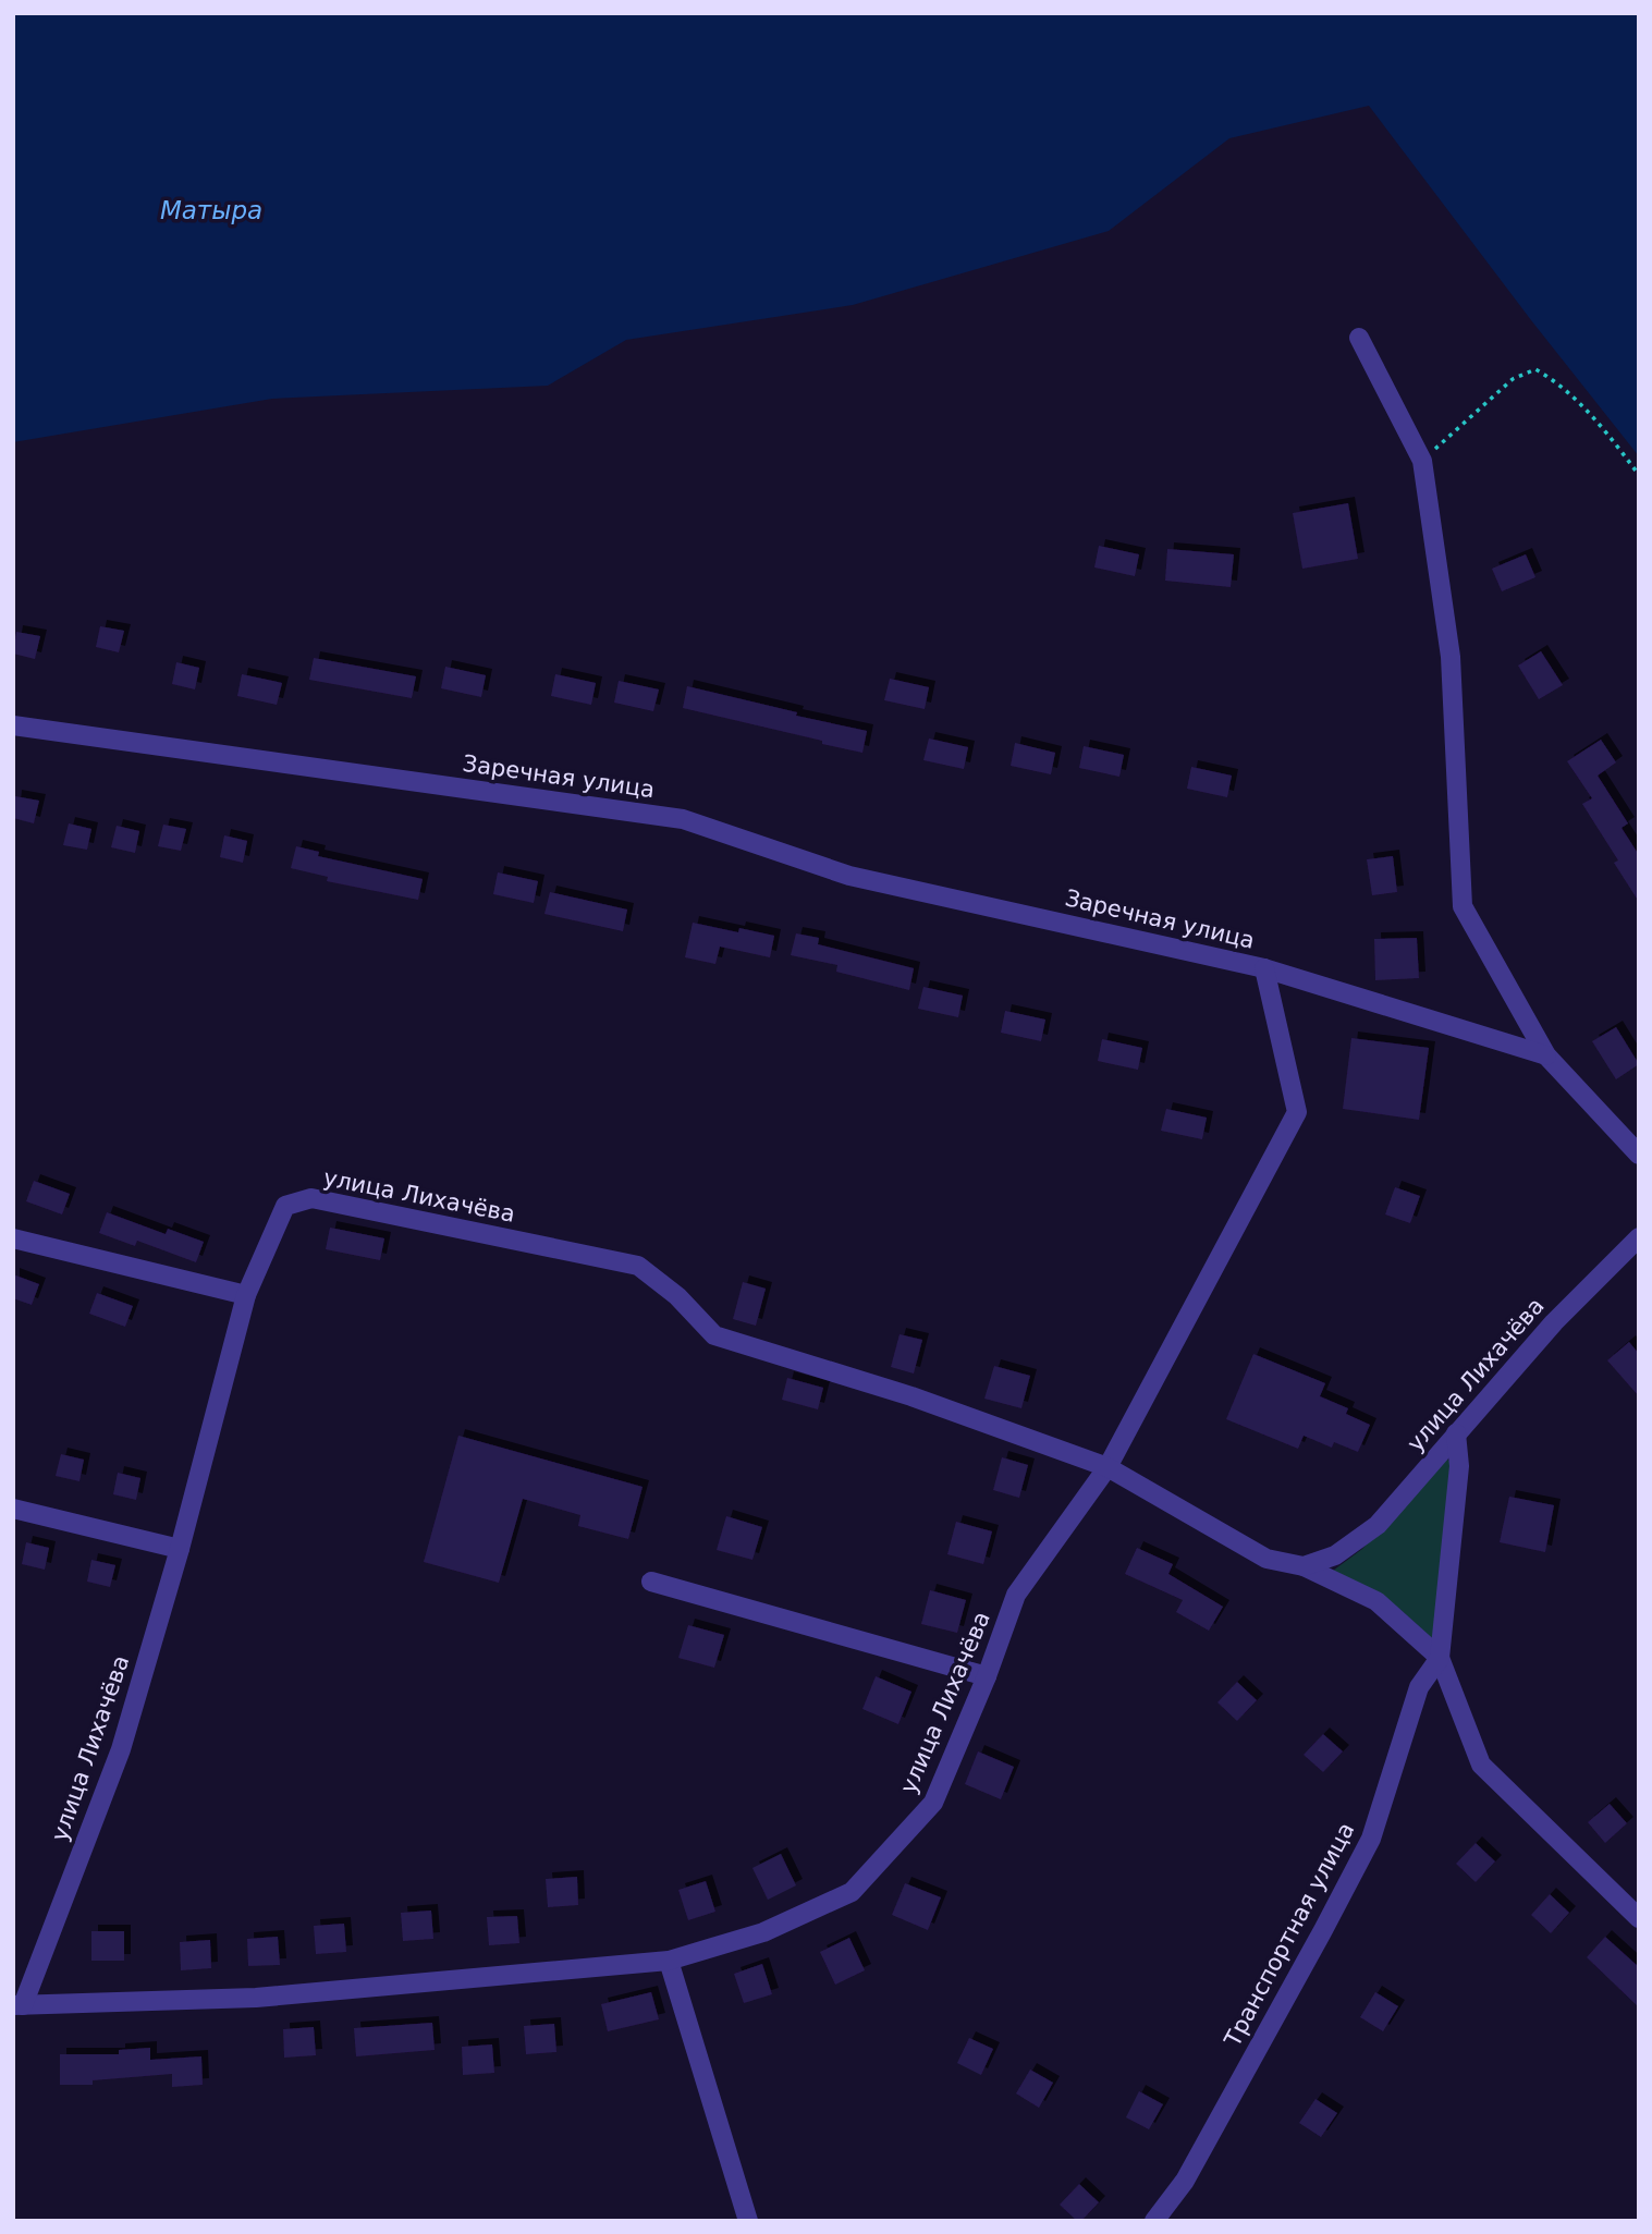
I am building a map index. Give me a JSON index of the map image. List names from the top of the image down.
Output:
{
  "streets": {
    "street": ["Заречная улица", "улица Лихачёва", "Транспортная улица"]
  },
  "crossings": [
    ["Заречная улица", "улица Лихачёва"],
    ["улица Лихачёва", "Транспортная улица"]
  ],
  "water": ["Матыра"]
}
